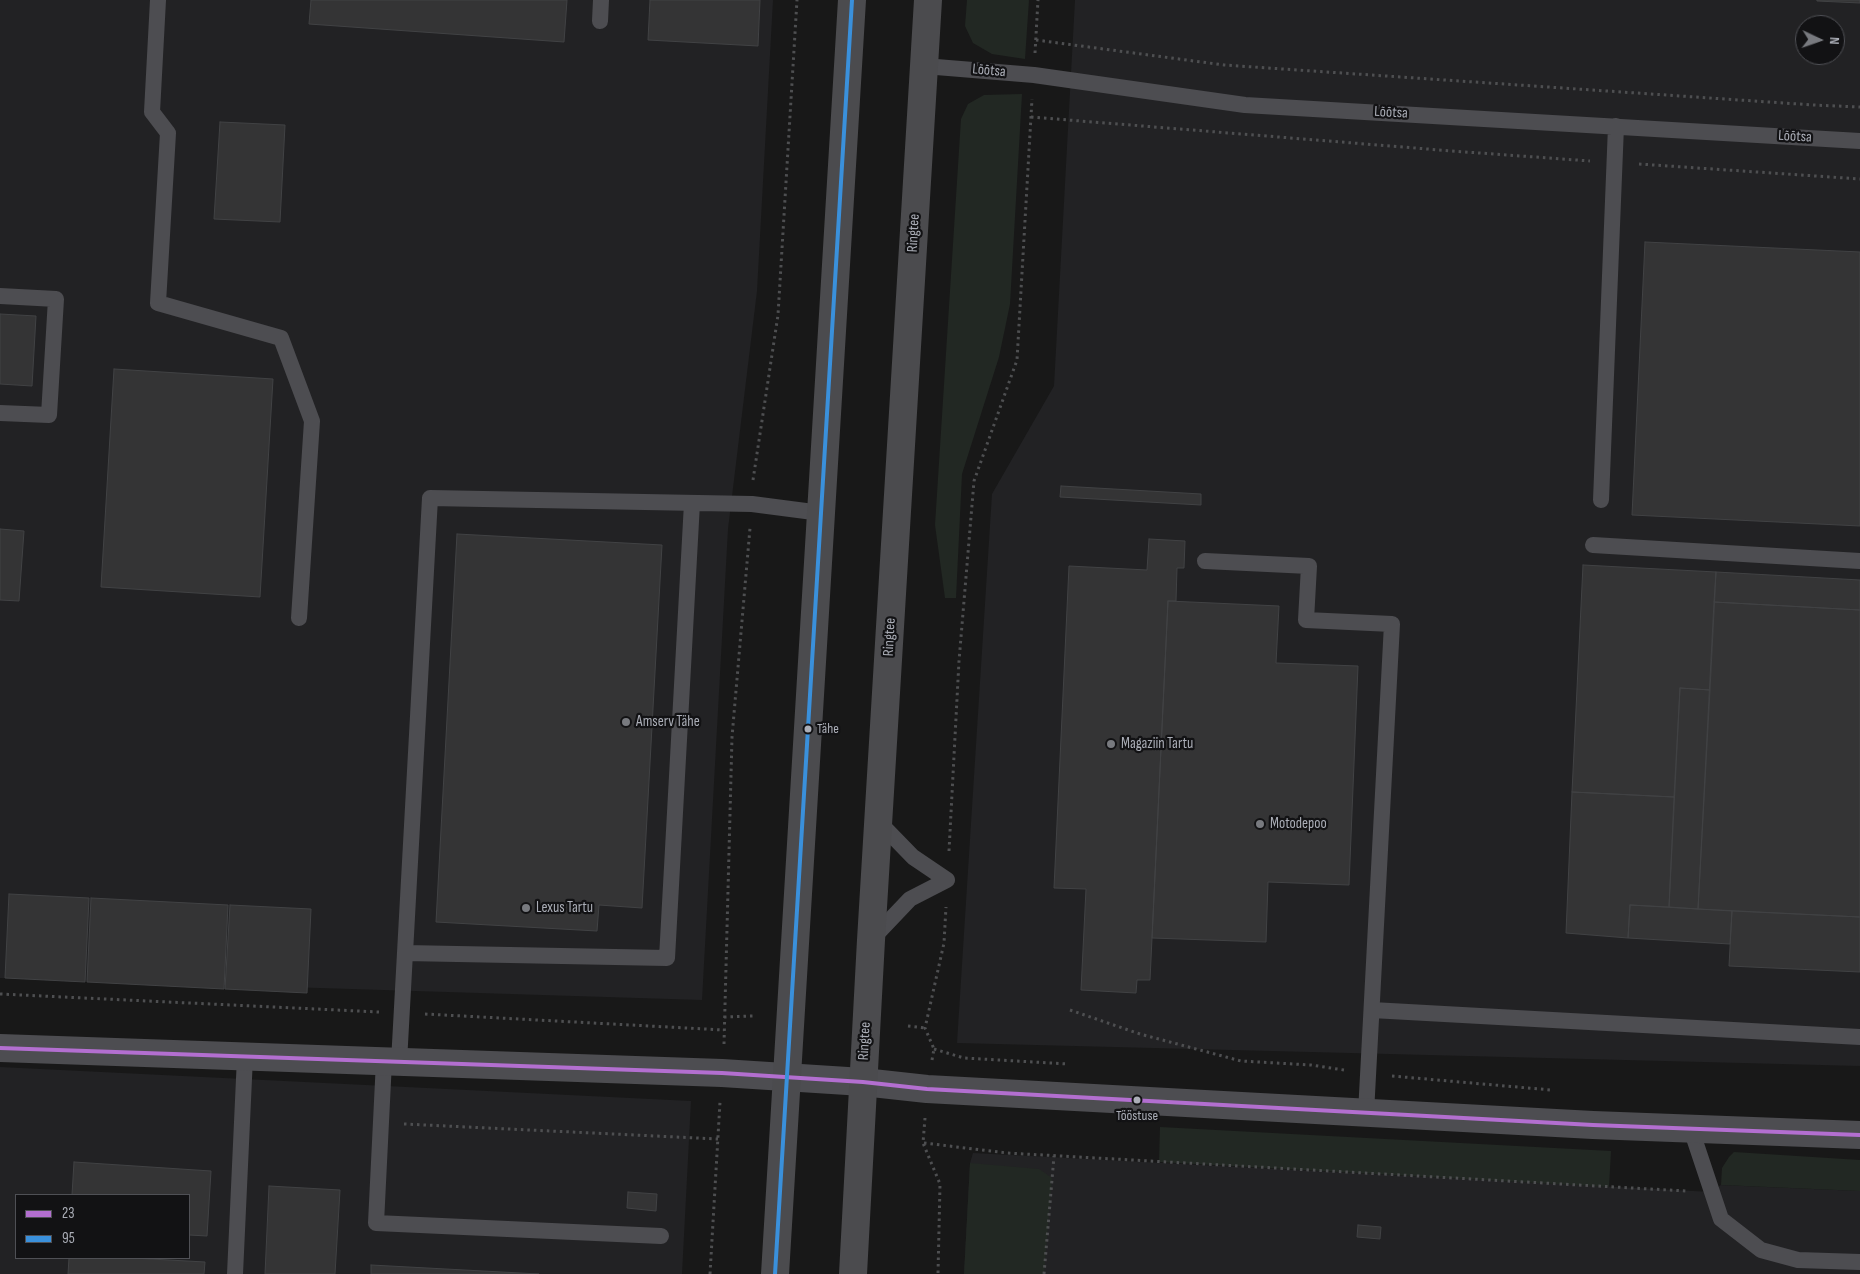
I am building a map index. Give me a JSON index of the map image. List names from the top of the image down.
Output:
{
  "streets": {
    "main road": ["Ringtee"],
    "lane": ["Lõõtsa"]
  },
  "crossings": [
    ["Lõõtsa", "Ringtee"]
  ],
  "places": [
    "Amserv Tähe",
    "Tähe",
    "Magaziin Tartu",
    "Motodepoo",
    "Lexus Tartu",
    "Tööstuse"
  ],
  "lines": ["transit line 95", "transit line 23"],
  "legend": ["23", "95"],
  "north": "right"
}
